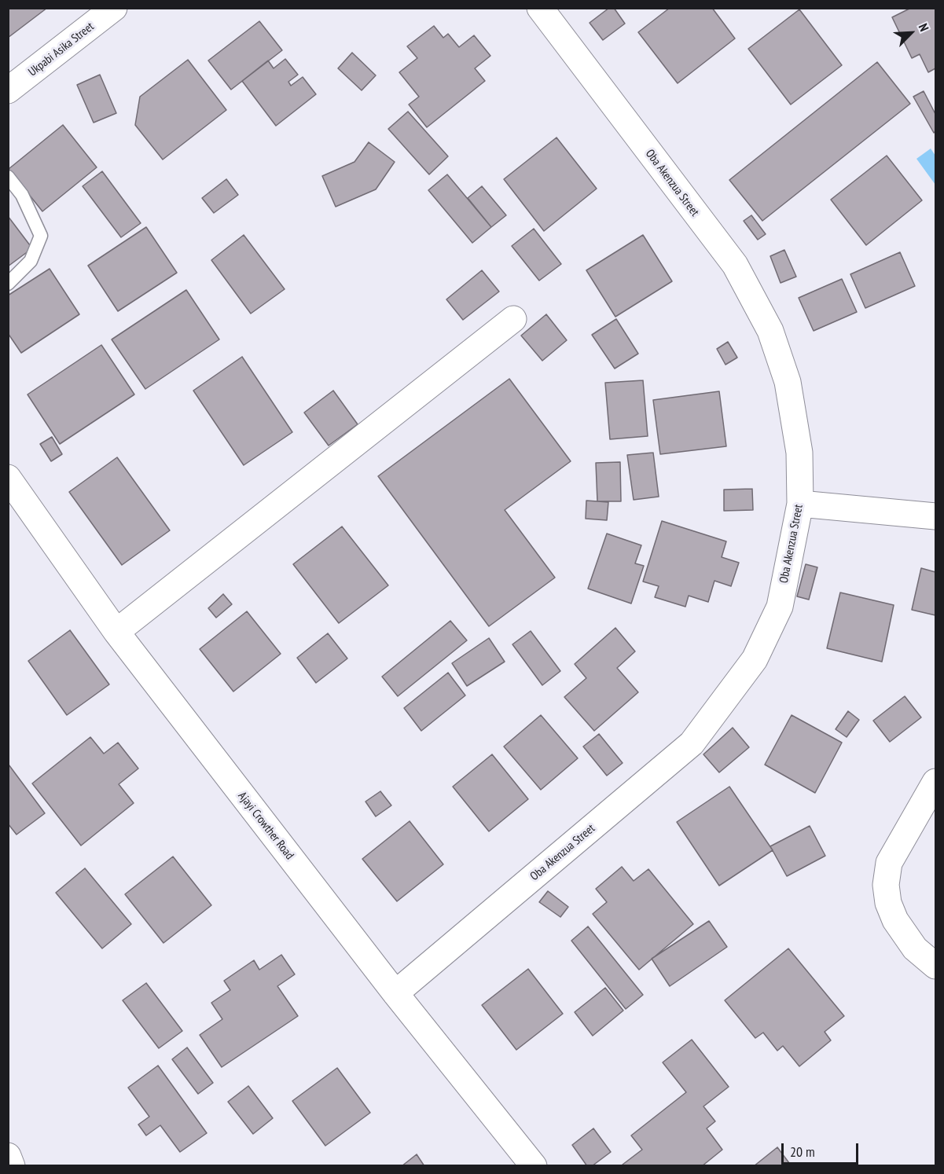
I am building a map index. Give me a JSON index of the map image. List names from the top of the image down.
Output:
{
  "streets": {
    "main road": ["Ukpabi Asika Street", "Oba Akenzua Street", "Ajayi Crowther Road"]
  },
  "crossings": [
    ["Oba Akenzua Street", "Ajayi Crowther Road"]
  ],
  "scale_bar": "20 m",
  "north": "top right"
}
